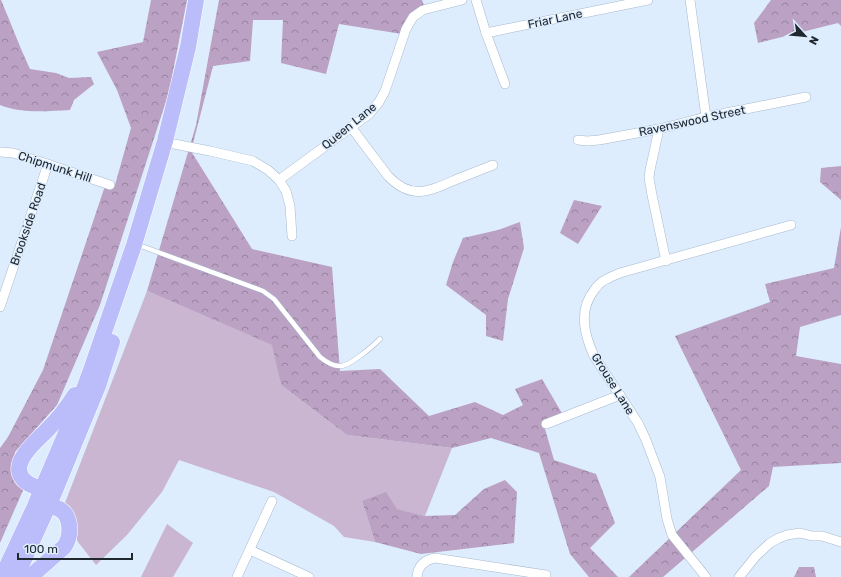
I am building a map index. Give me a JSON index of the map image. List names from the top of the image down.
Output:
{
  "streets": {
    "street": [
      "Friar Lane",
      "Ravenswood Street",
      "Queen Lane",
      "Chipmunk Hill",
      "Brookside Road",
      "Grouse Lane"
    ]
  },
  "crossings": [
    ["Chipmunk Hill", "Brookside Road"]
  ],
  "scale_bar": "100 m",
  "north": "bottom right"
}
